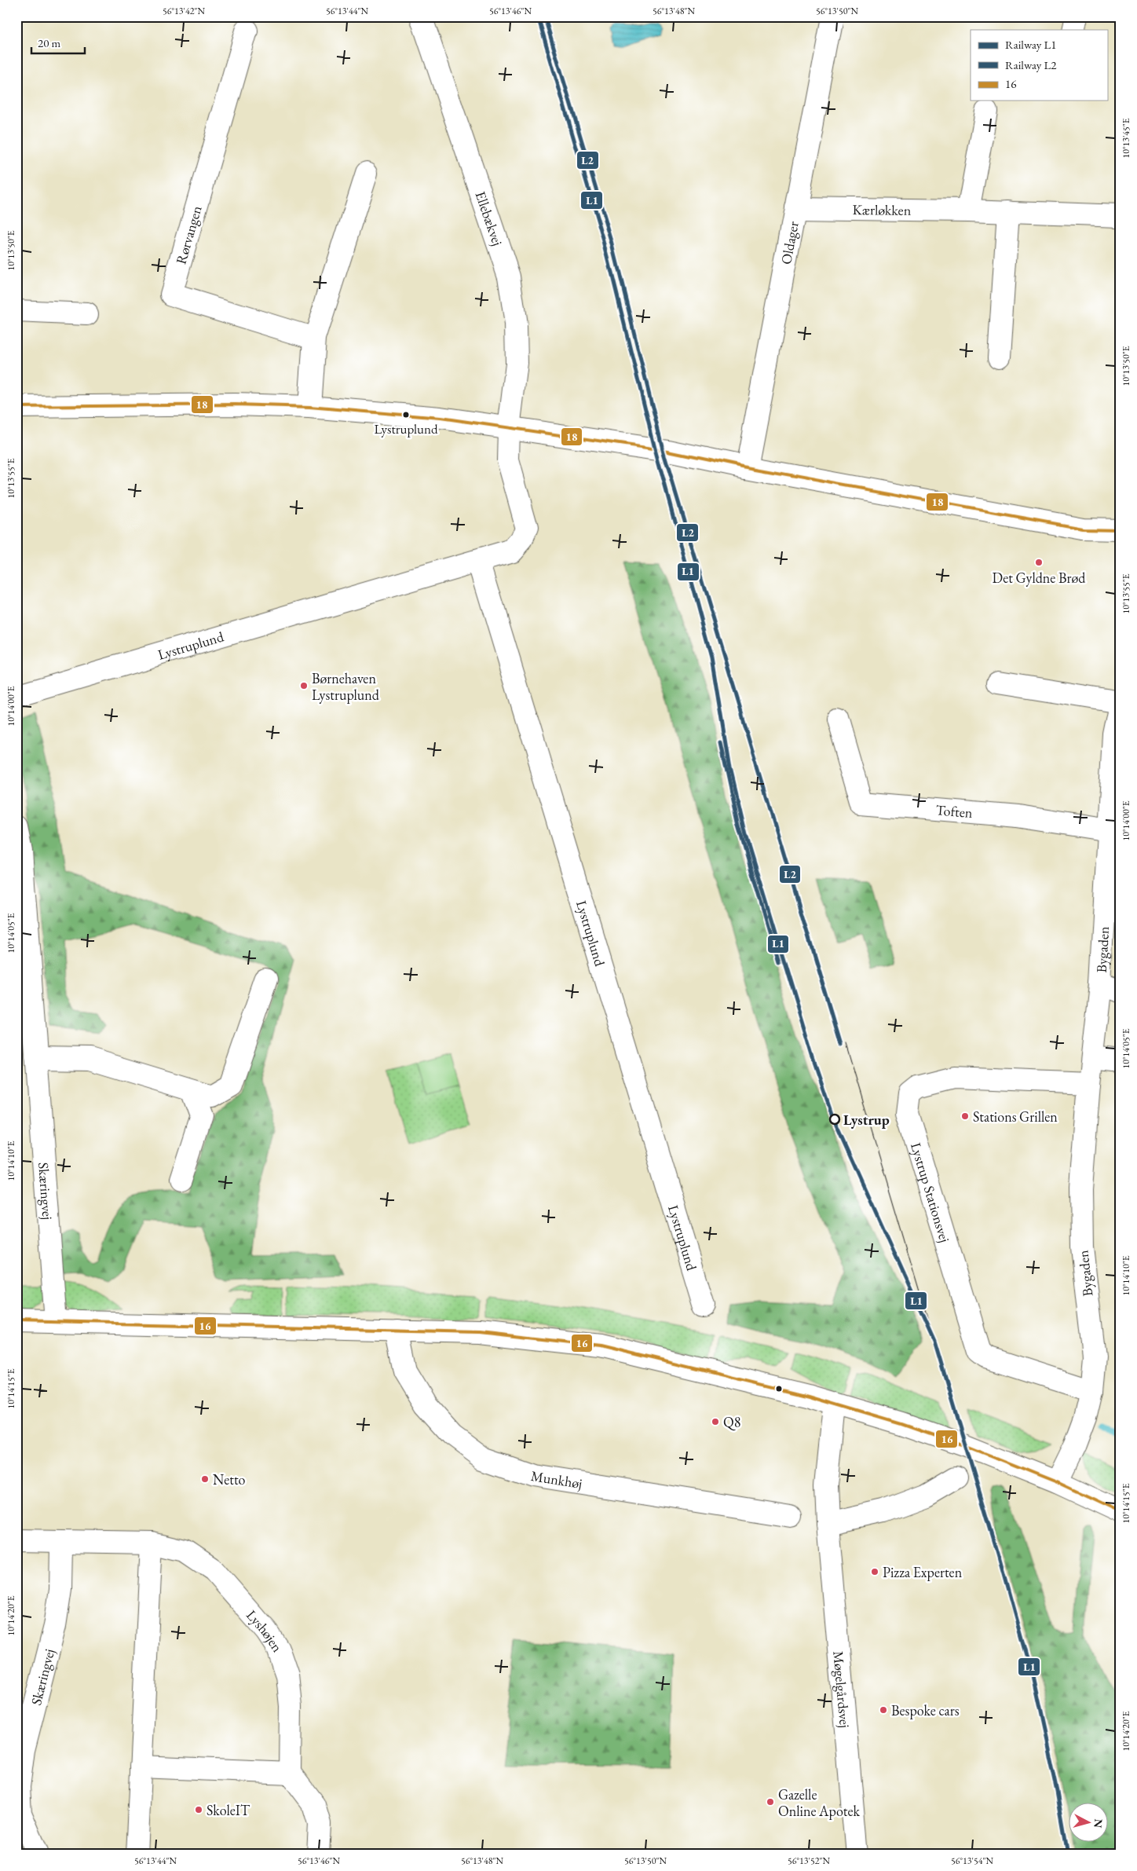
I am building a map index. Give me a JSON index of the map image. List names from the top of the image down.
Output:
{
  "streets": {
    "street": [
      "Kærløkken",
      "Ellebækvej",
      "Rørvangen",
      "Oldager",
      "Lystruplund",
      "Toften",
      "Bygaden",
      "Skæringvej",
      "Lystrup Stationsvej",
      "Munkhøj",
      "Lyshøjen",
      "Møgelgårdsvej"
    ]
  },
  "crossings": [
    ["Kærløkken", "Oldager"],
    ["Ellebækvej", "Lystruplund"],
    ["Toften", "Bygaden"],
    ["Bygaden", "Lystrup Stationsvej"],
    ["Skæringvej", "Lyshøjen"]
  ],
  "places": [
    "Lystruplund",
    "Det Gyldne Brød",
    "Børnehaven Lystruplund",
    "Stations Grillen",
    "Lystrup",
    "Q8",
    "Netto",
    "Pizza Experten",
    "Bespoke cars",
    "Gazelle Online Apotek",
    "SkoleIT"
  ],
  "lines": [
    "rail line L1",
    "rail line L2",
    "transit line 18",
    "transit line 16"
  ],
  "legend": ["Railway L1", "Railway L2", "16"],
  "scale_bar": "20 m",
  "north": "right",
  "coordinates": [
    "56°13'42\"N",
    "56°13'44\"N",
    "56°13'46\"N",
    "56°13'48\"N",
    "56°13'50\"N",
    "10°13'45\"E",
    "10°13'50\"E",
    "10°13'55\"E",
    "10°14'00\"E",
    "10°14'05\"E",
    "10°14'10\"E",
    "10°14'15\"E",
    "10°14'20\"E",
    "56°13'52\"N",
    "56°13'54\"N"
  ]
}
